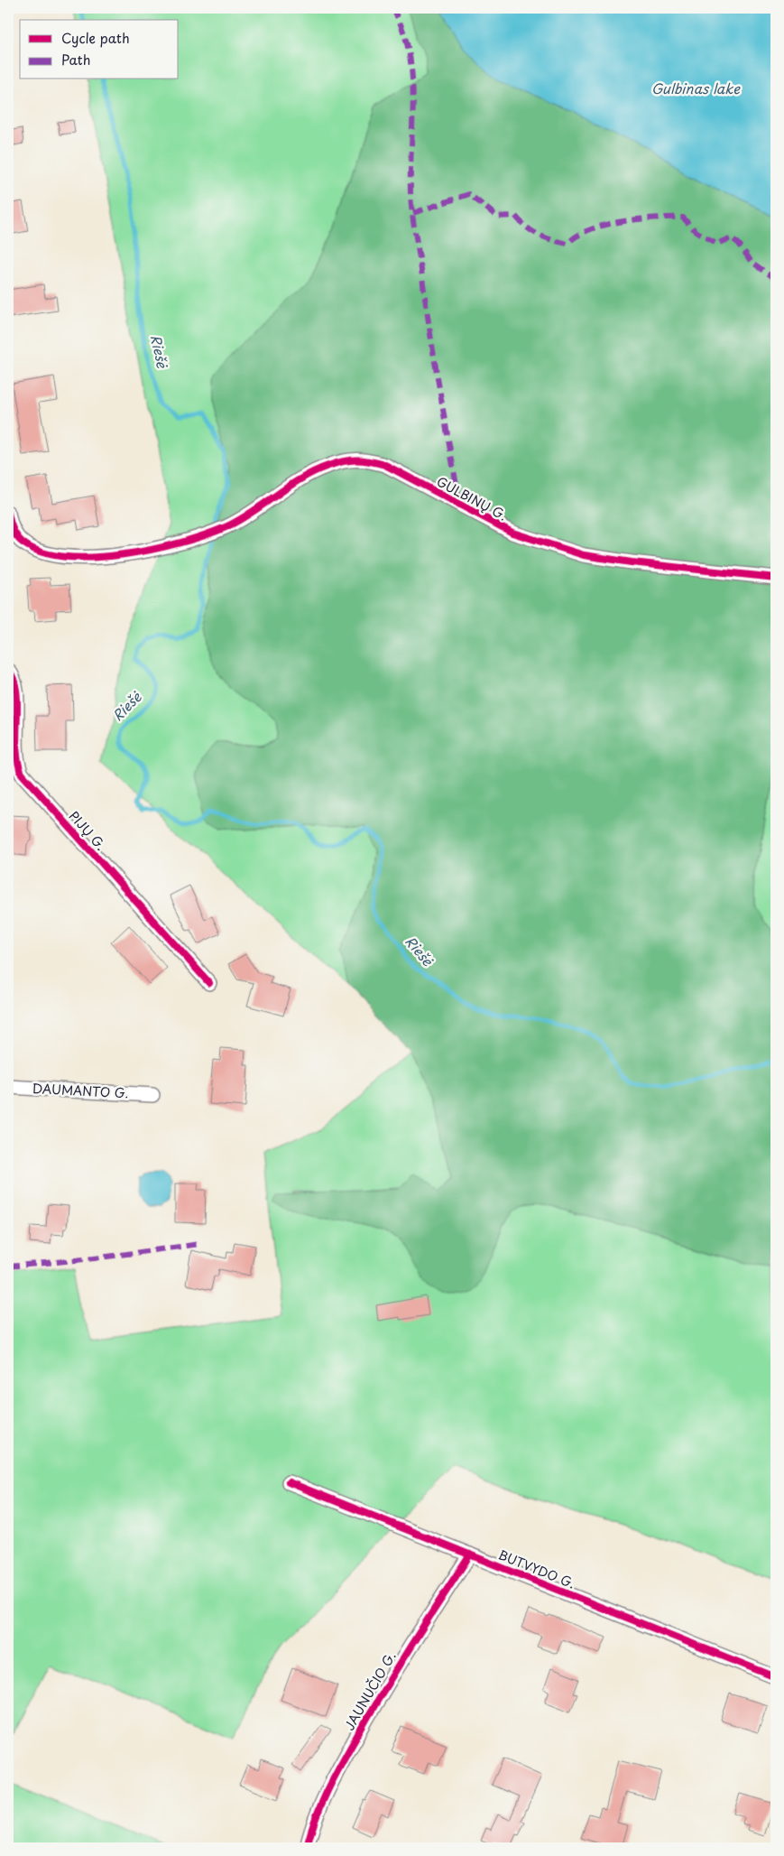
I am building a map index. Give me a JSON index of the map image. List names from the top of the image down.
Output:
{
  "streets": {
    "street": [
      "GULBINŲ G.",
      "PIJŲ G.",
      "DAUMANTO G.",
      "BUTVYDO G.",
      "JAUNUČIO G."
    ]
  },
  "crossings": [
    ["BUTVYDO G.", "JAUNUČIO G."]
  ],
  "water": ["Gulbinas lake", "Riešė"],
  "legend": ["Cycle path", "Path"]
}
